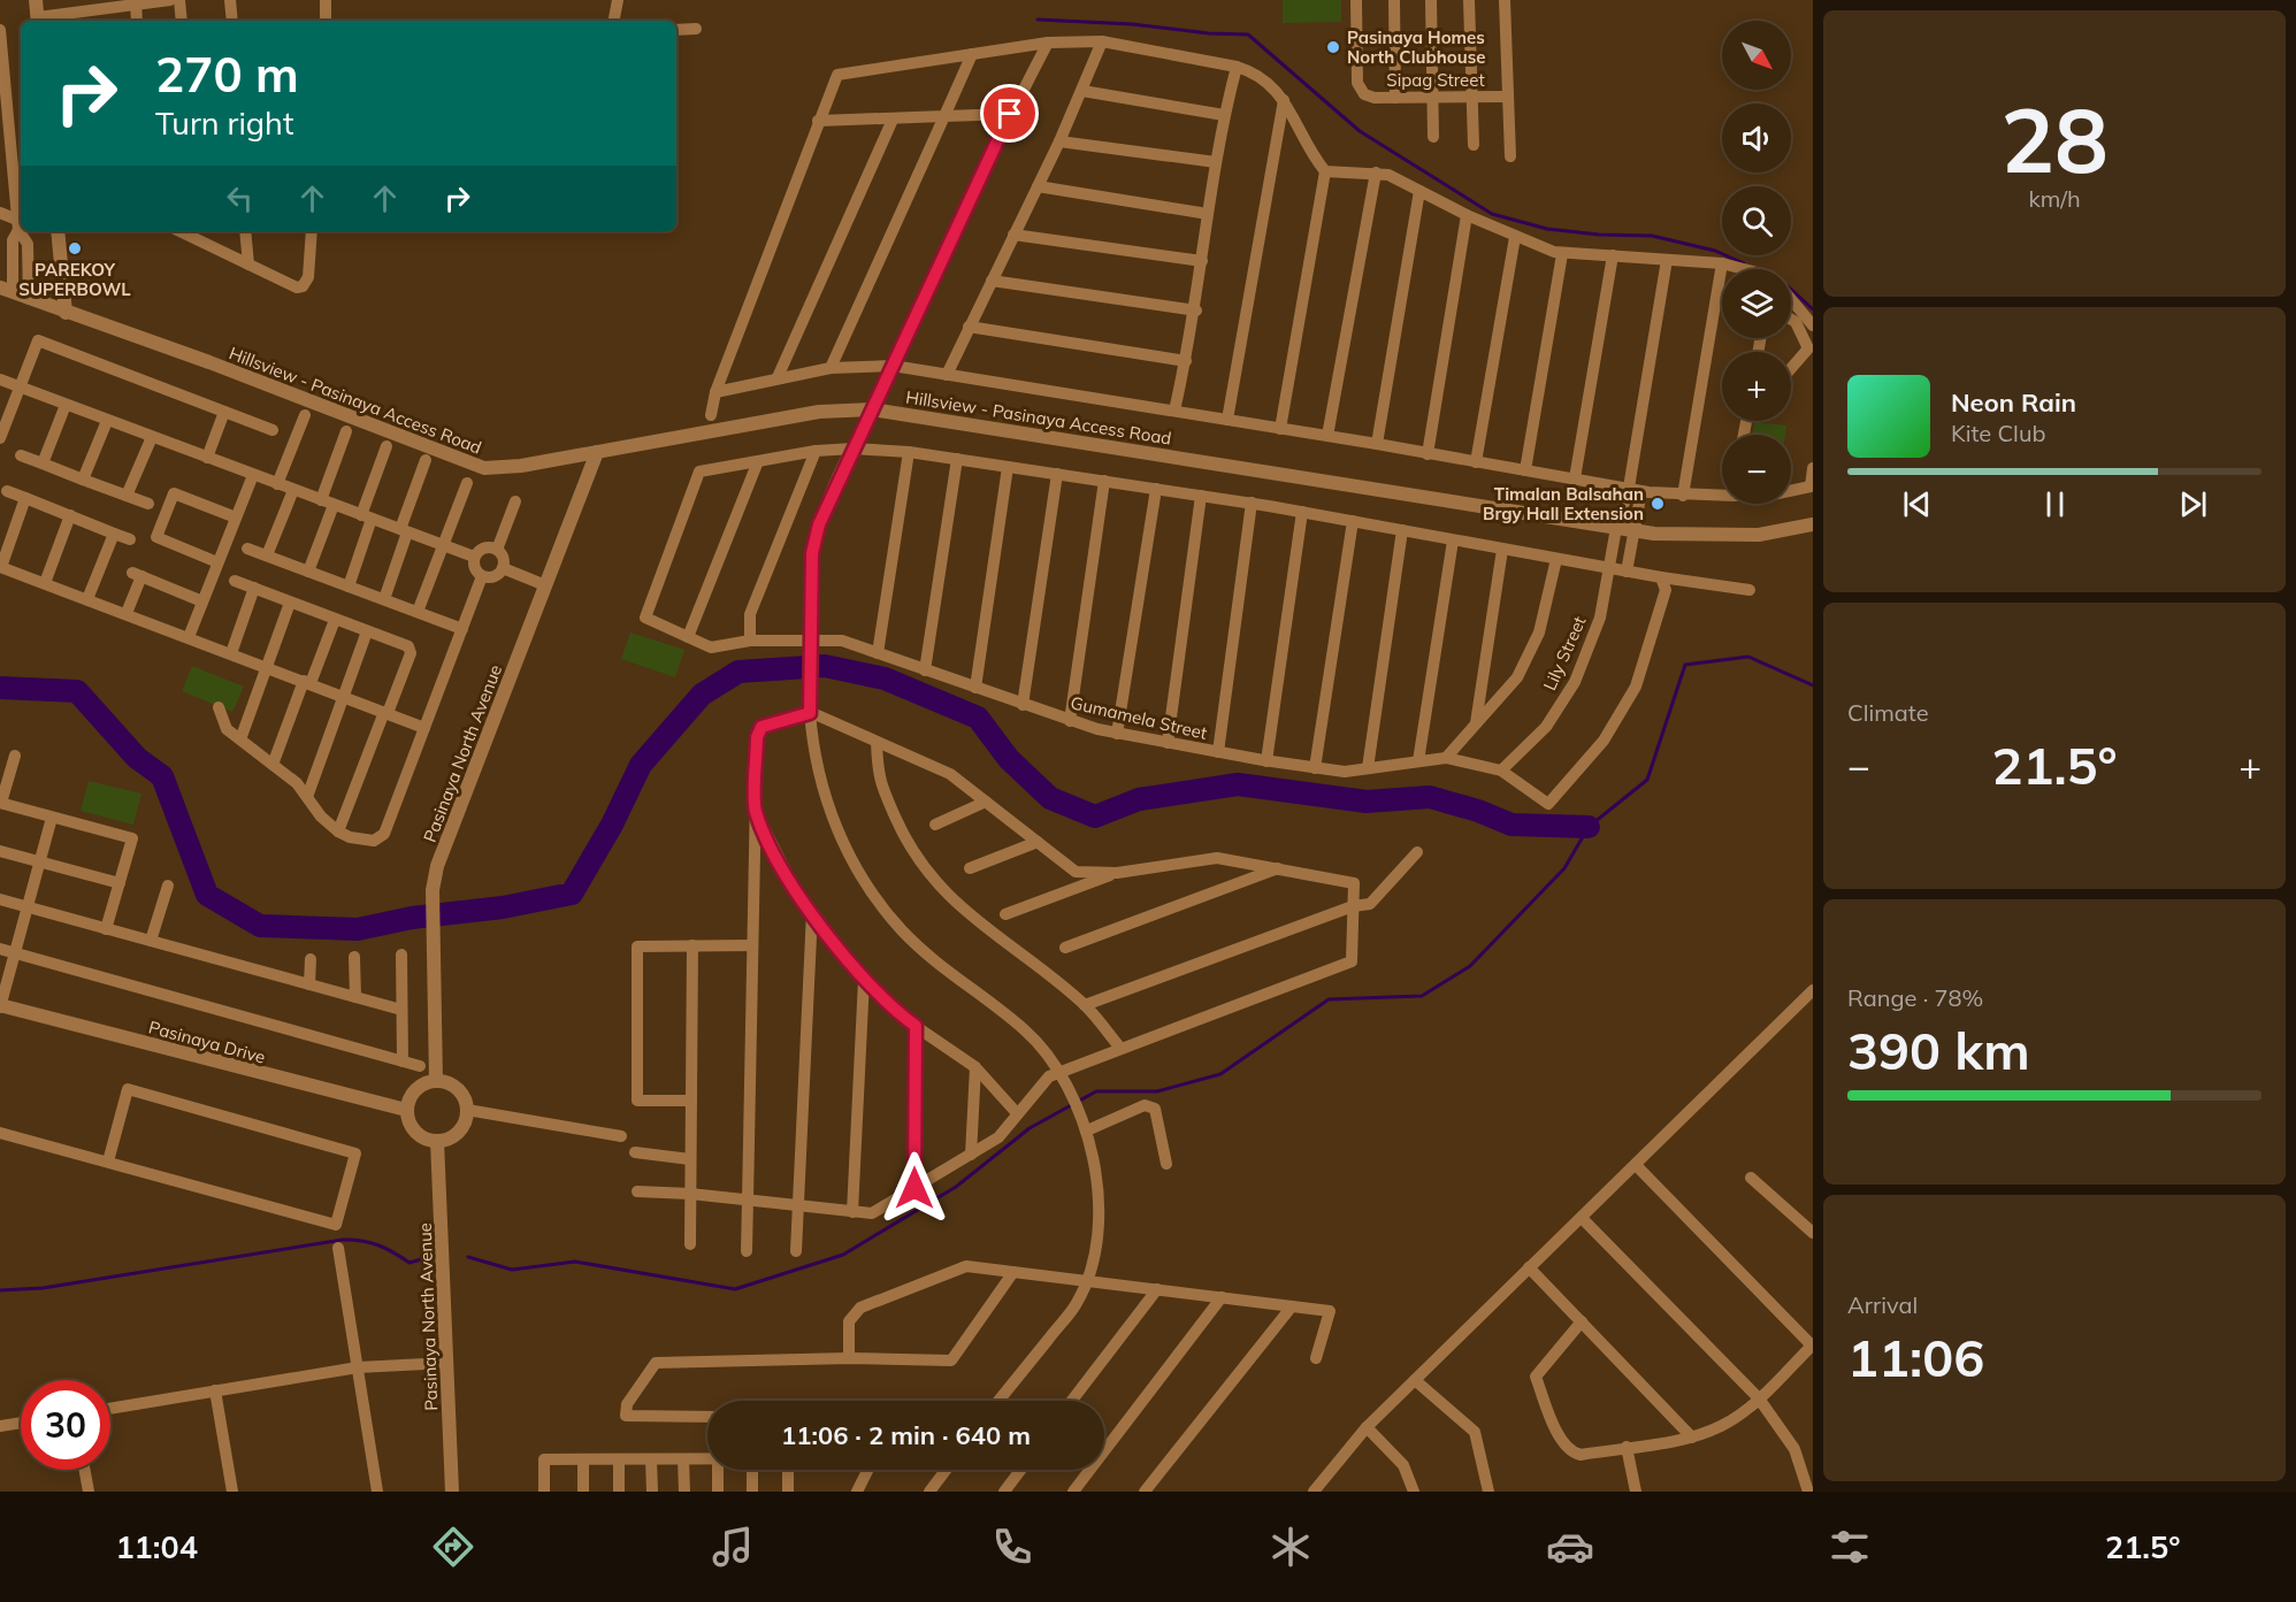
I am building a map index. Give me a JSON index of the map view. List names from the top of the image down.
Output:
{
  "streets": {
    "street": [
      "Sipag Street",
      "Hillsview - Pasinaya Access Road",
      "Lily Street",
      "Gumamela Street",
      "Pasinaya North Avenue",
      "Pasinaya Drive"
    ]
  },
  "crossings": [
    ["Hillsview - Pasinaya Access Road", "Lily Street"],
    ["Hillsview - Pasinaya Access Road", "Pasinaya North Avenue"],
    ["Lily Street", "Gumamela Street"],
    ["Pasinaya North Avenue", "Pasinaya Drive"]
  ],
  "places": ["Pasinaya Homes North Clubhouse", "PAREKOY SUPERBOWL", "Timalan Balsahan Brgy Hall Extension"],
  "north": "bottom right",
  "page": {
    "tile": [
      ["28", "km/h"],
      "Climate",
      ["Range · 78%", "390 km"],
      ["Arrival", "11:06"]
    ],
    "map_buttons": ["+", "−"],
    "turn": ["270 m", "Turn right"],
    "song": ["Neon Rain", "Kite Club"],
    "heat": ["−", "21.5°", "+"],
    "limit": "30",
    "trip": "11:06 · 2 min · 640 m",
    "tabs": ["11:04", "21.5°"]
  }
}
